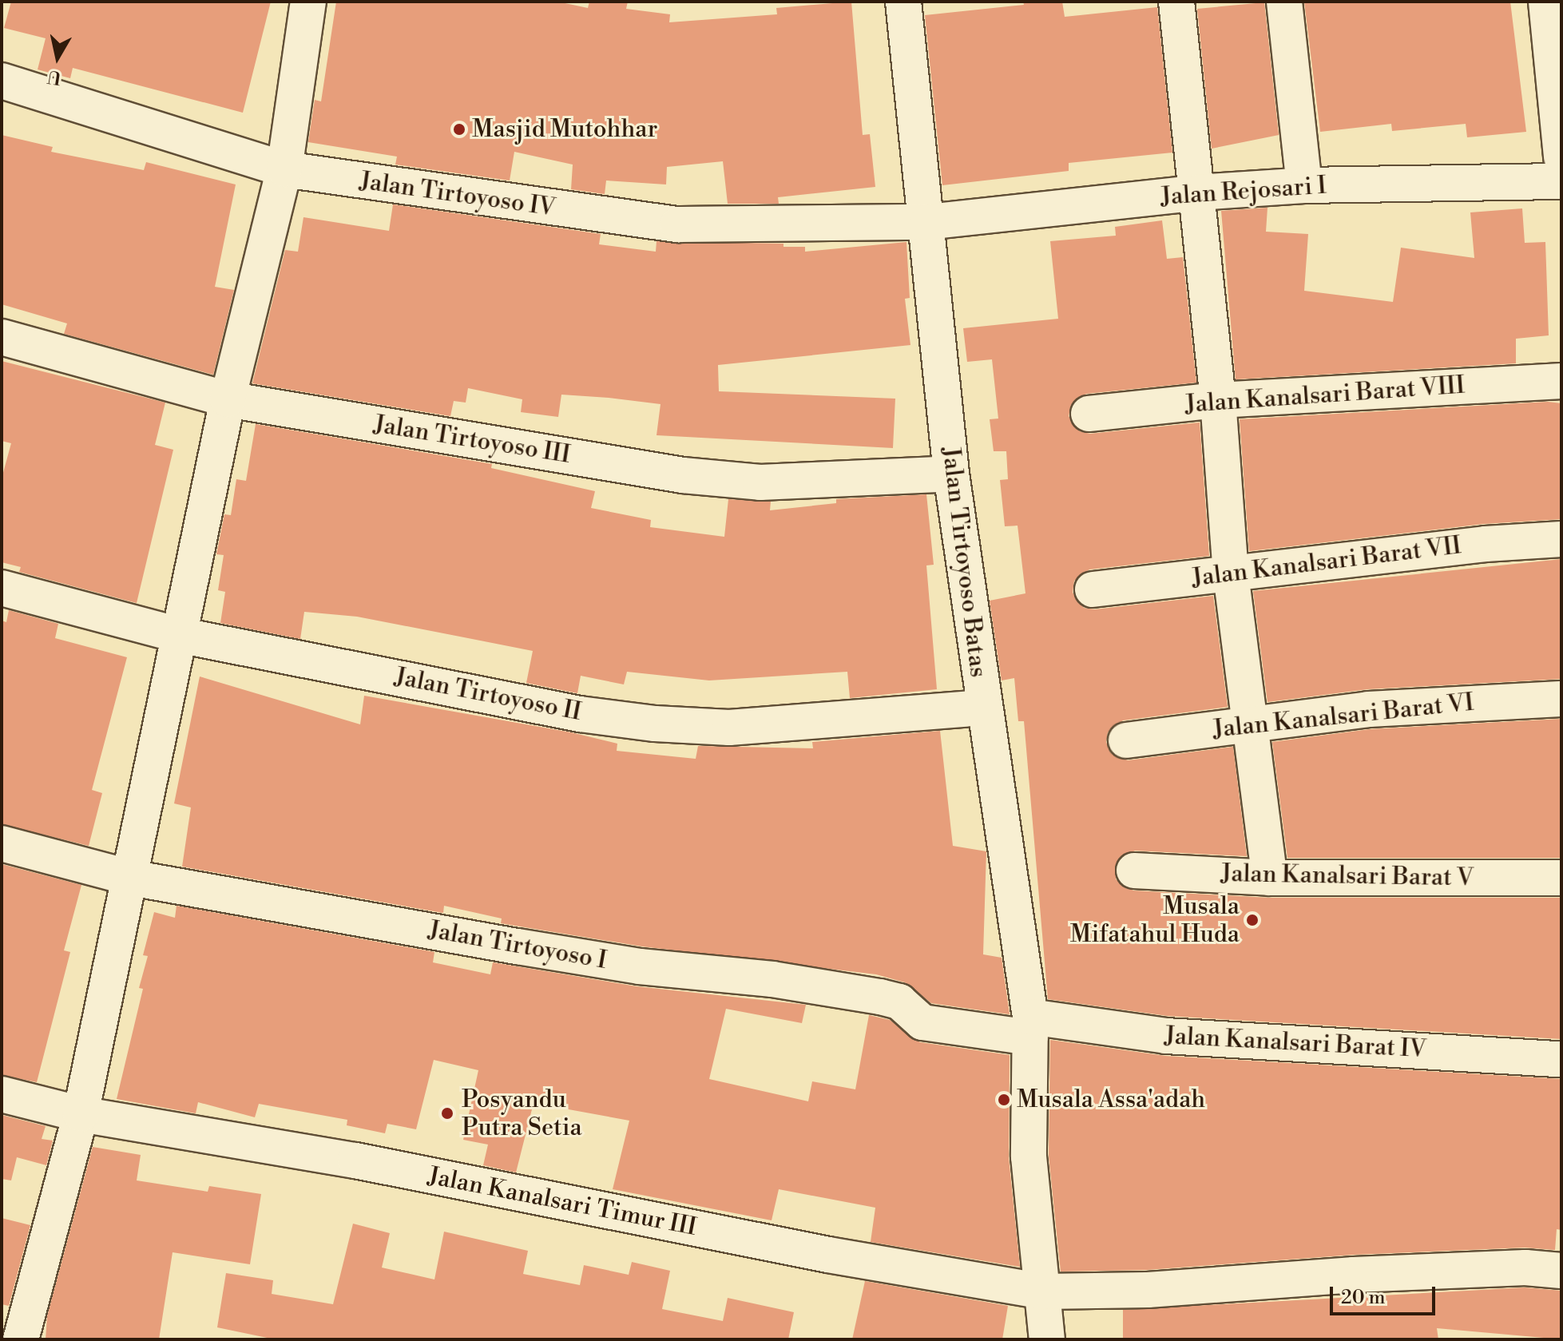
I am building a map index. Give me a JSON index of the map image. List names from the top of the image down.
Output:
{
  "streets": {
    "street": [
      "Jalan Rejosari I",
      "Jalan Tirtoyoso IV",
      "Jalan Kanalsari Barat VIII",
      "Jalan Tirtoyoso III",
      "Jalan Tirtoyoso Batas",
      "Jalan Kanalsari Barat VII",
      "Jalan Tirtoyoso II",
      "Jalan Kanalsari Barat VI",
      "Jalan Kanalsari Barat V",
      "Jalan Tirtoyoso I",
      "Jalan Kanalsari Barat IV",
      "Jalan Kanalsari Timur III"
    ]
  },
  "crossings": [
    ["Jalan Rejosari I", "Jalan Tirtoyoso IV"],
    ["Jalan Rejosari I", "Jalan Tirtoyoso Batas"],
    ["Jalan Tirtoyoso IV", "Jalan Tirtoyoso Batas"],
    ["Jalan Tirtoyoso III", "Jalan Tirtoyoso Batas"],
    ["Jalan Tirtoyoso Batas", "Jalan Tirtoyoso II"],
    ["Jalan Tirtoyoso Batas", "Jalan Tirtoyoso I"],
    ["Jalan Tirtoyoso Batas", "Jalan Kanalsari Barat IV"],
    ["Jalan Tirtoyoso Batas", "Jalan Kanalsari Timur III"],
    ["Jalan Tirtoyoso I", "Jalan Kanalsari Barat IV"]
  ],
  "places": [
    "Masjid Mutohhar",
    "Musala Mifatahul Huda",
    "Musala Assa'adah",
    "Posyandu Putra Setia"
  ],
  "scale_bar": "20 m",
  "north": "bottom"
}
